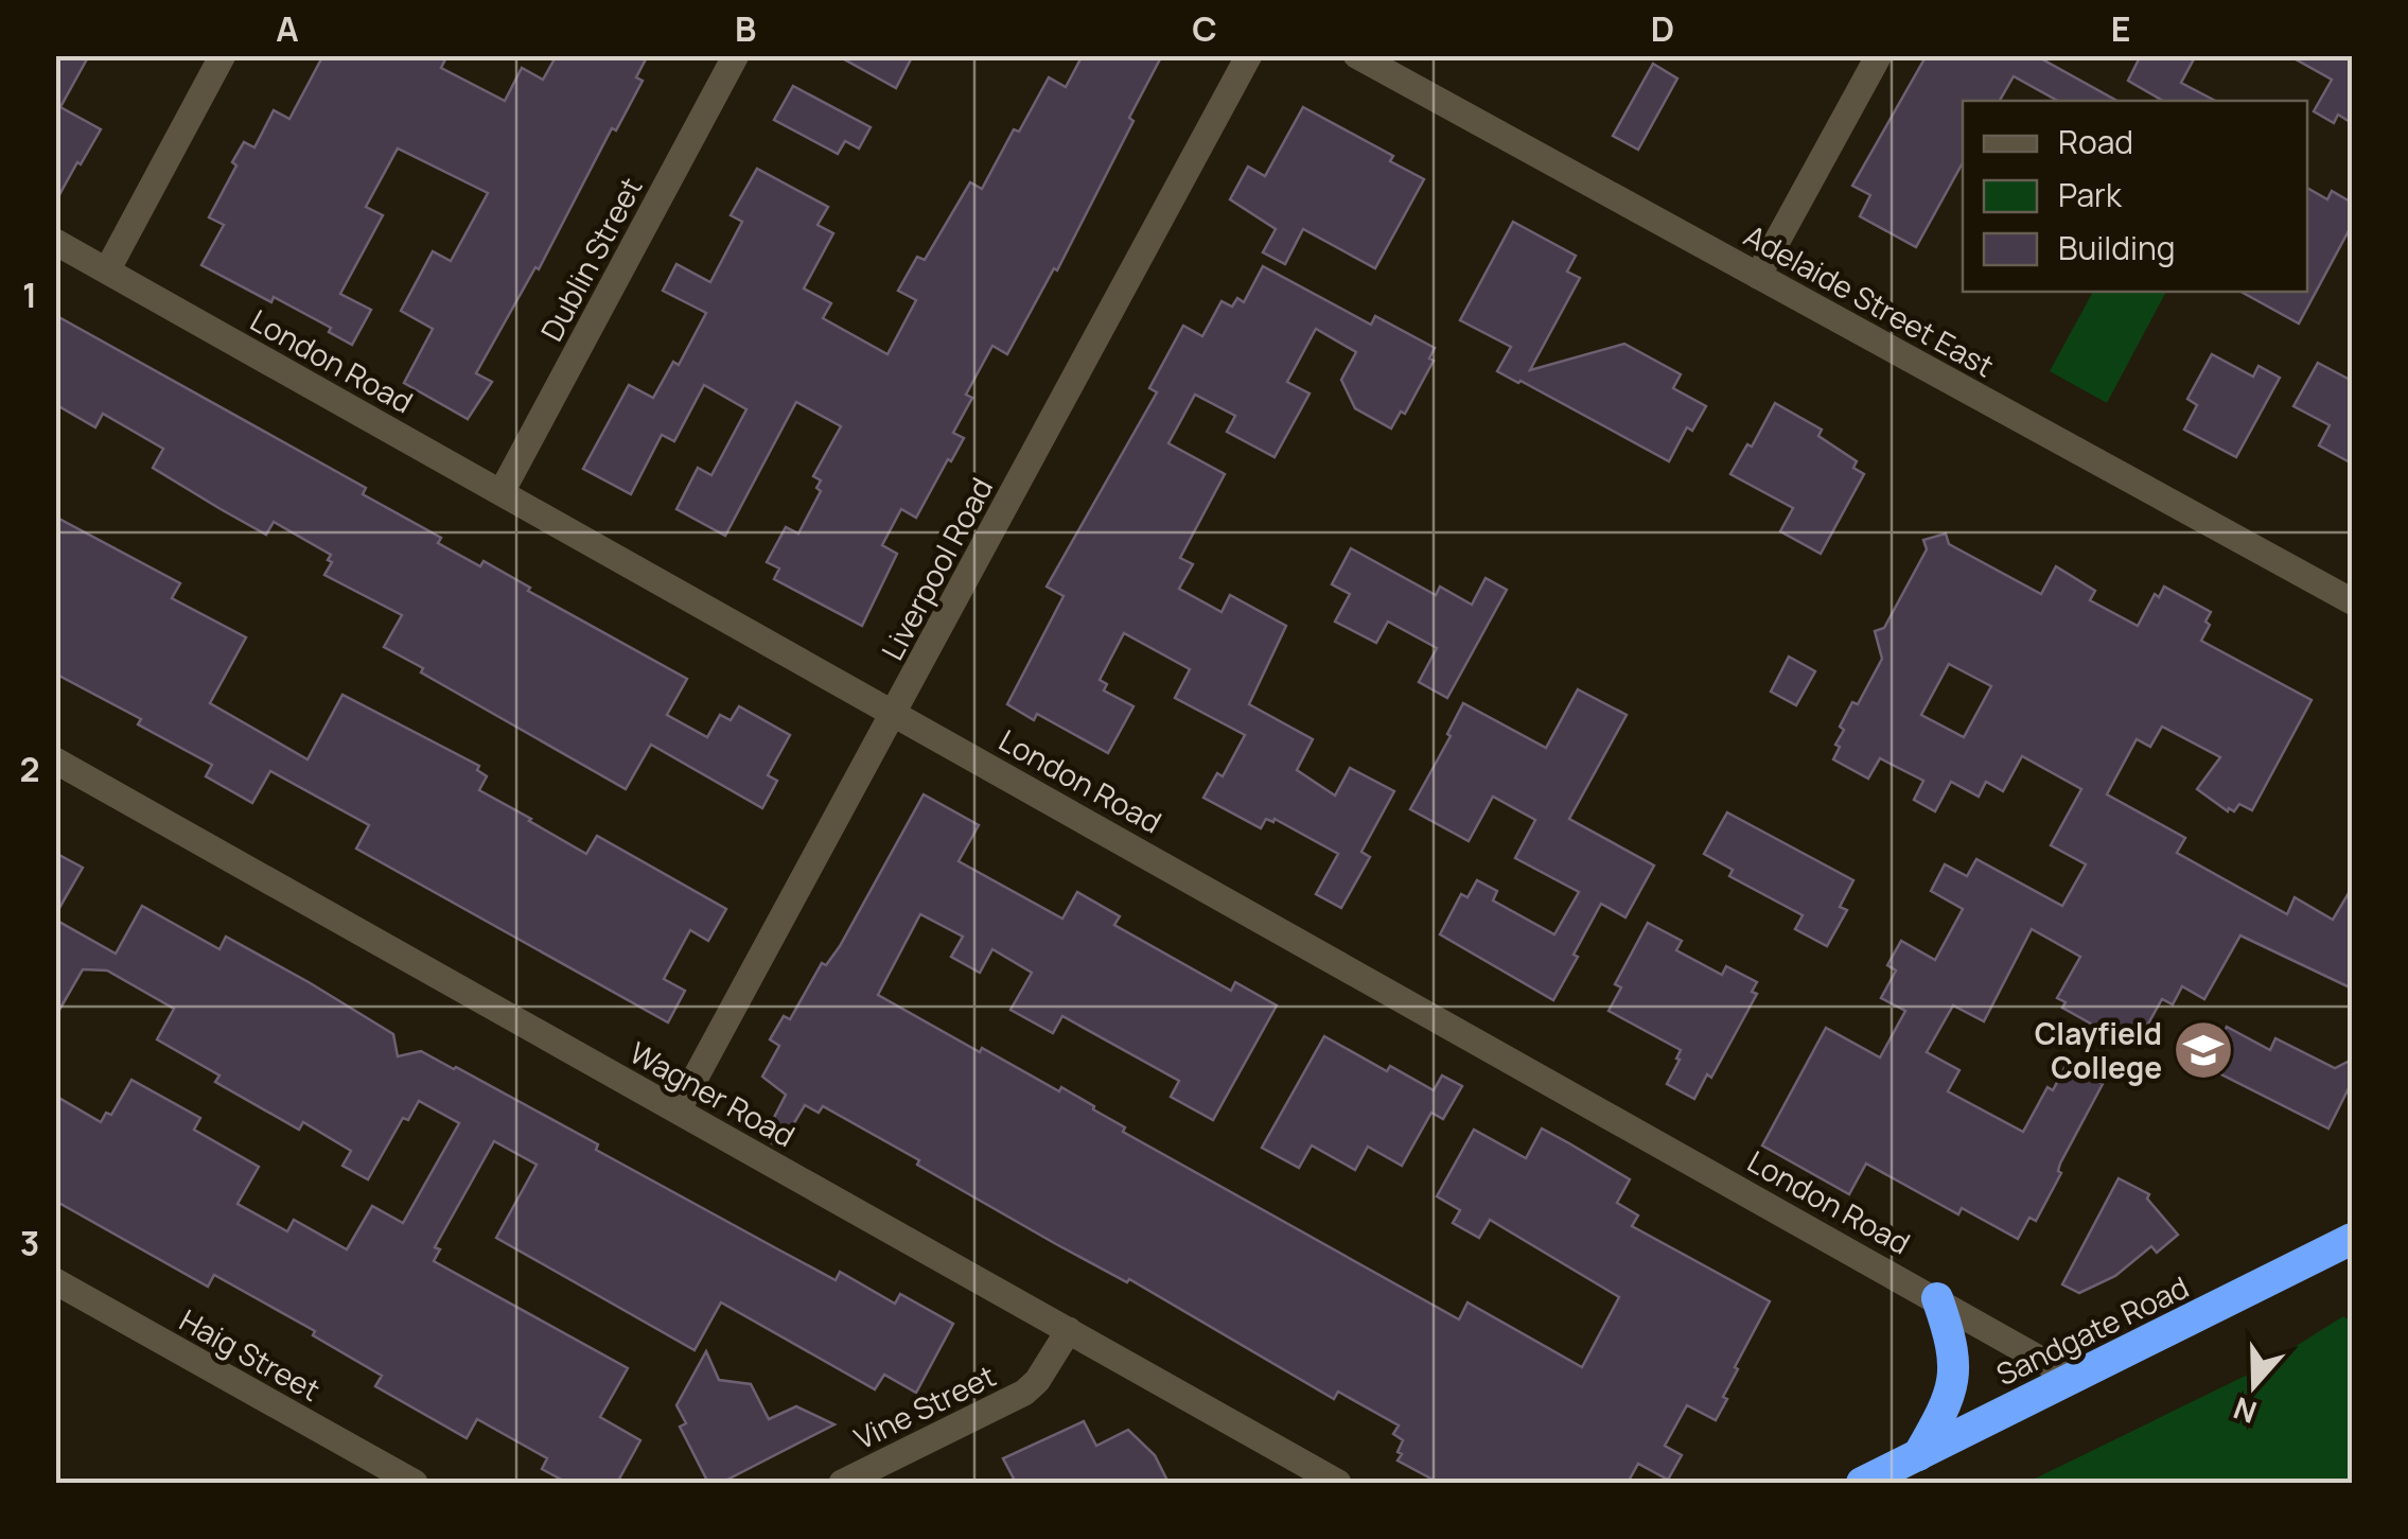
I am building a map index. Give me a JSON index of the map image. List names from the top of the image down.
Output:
{
  "streets": {
    "highway": ["Sandgate Road"],
    "street": [
      "Dublin Street",
      "Adelaide Street East",
      "London Road",
      "Liverpool Road",
      "Wagner Road",
      "Haig Street",
      "Vine Street"
    ]
  },
  "crossings": [
    ["Dublin Street", "London Road"],
    ["London Road", "Liverpool Road"],
    ["London Road", "Sandgate Road"],
    ["Liverpool Road", "Wagner Road"],
    ["Wagner Road", "Vine Street"]
  ],
  "places": {
    "school or university": ["Clayfield College"]
  },
  "legend": ["Road", "Park", "Building"],
  "north": "bottom",
  "grid": {
    "columns": [
      "A",
      "B",
      "C",
      "D",
      "E"
    ],
    "rows": ["1", "2", "3"]
  }
}
